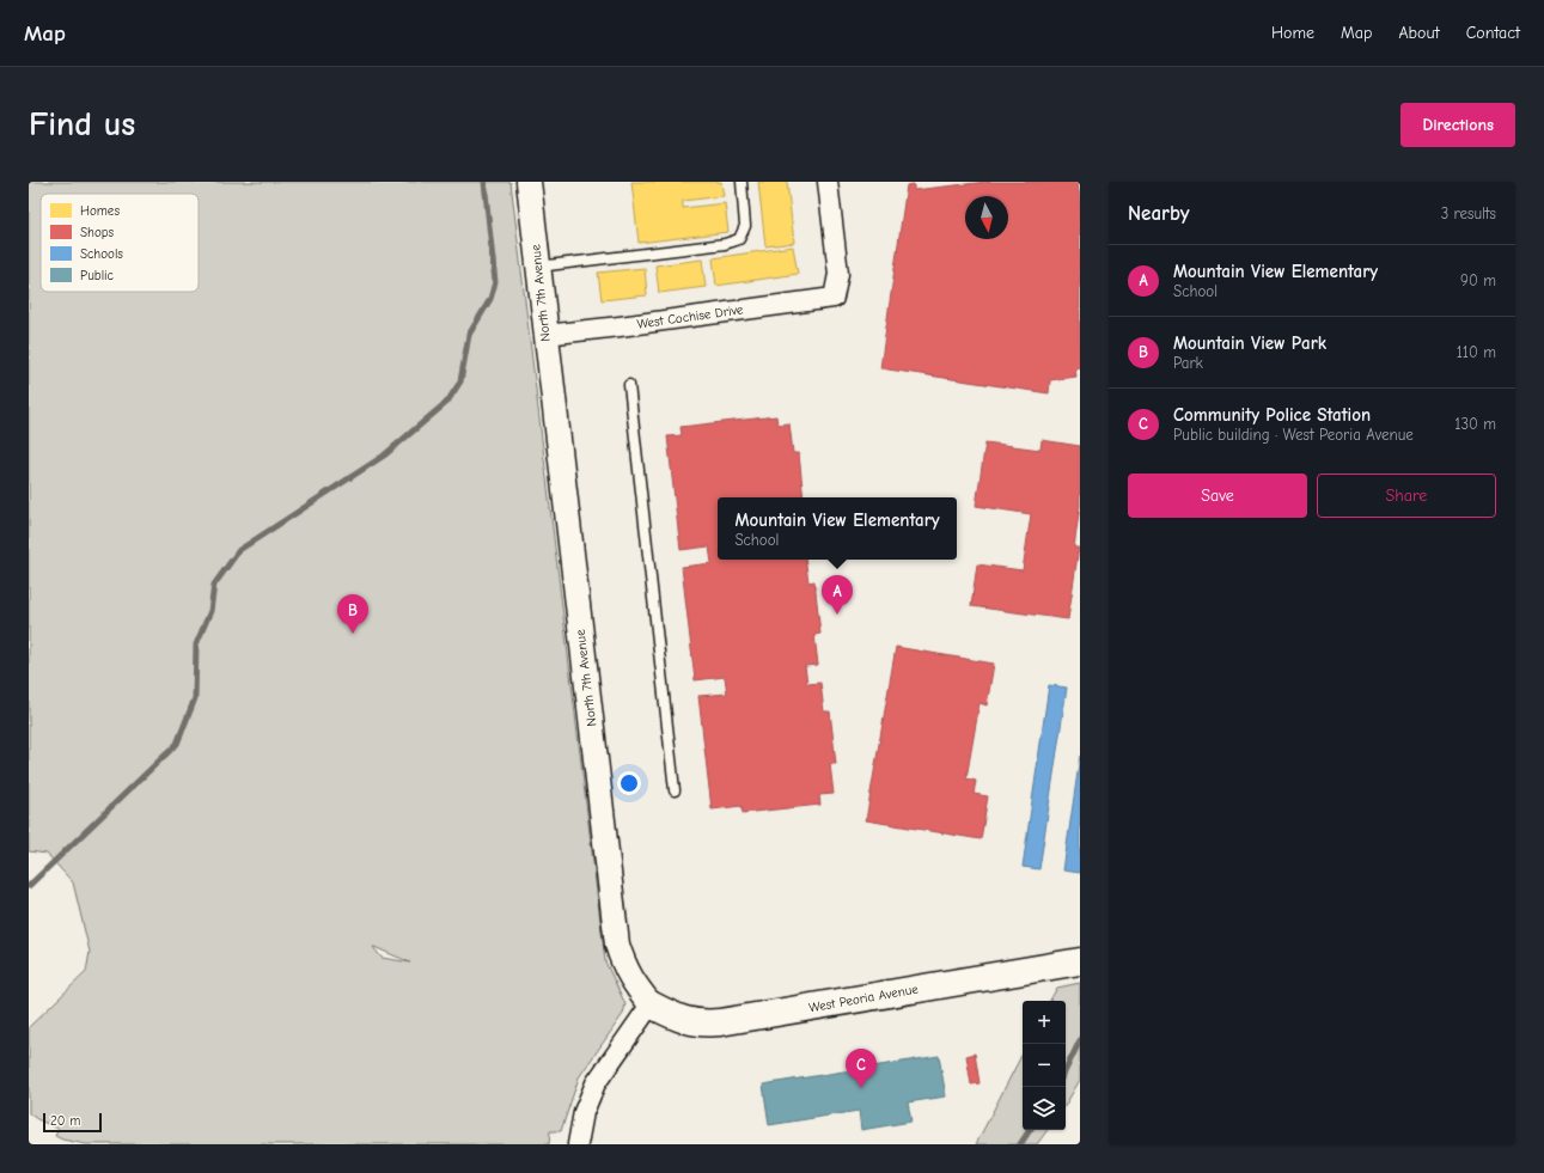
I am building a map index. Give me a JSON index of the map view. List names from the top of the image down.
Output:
{
  "streets": {
    "main road": ["West Peoria Avenue"],
    "street": ["North 7th Avenue", "West Cochise Drive"]
  },
  "crossings": [
    ["North 7th Avenue", "West Cochise Drive"],
    ["North 7th Avenue", "West Peoria Avenue"]
  ],
  "legend": [
    "Homes",
    "Shops",
    "Schools",
    "Public"
  ],
  "scale_bar": "20 m",
  "north": "bottom",
  "page": {
    "header": "Map",
    "nav": [
      "Home",
      "Map",
      "About",
      "Contact"
    ],
    "buttons": [
      "Directions",
      ["Save", "Share"]
    ],
    "title": "Find us",
    "heading": ["Nearby", "3 results"],
    "list": [
      {
        "mark": "A",
        "name": "Mountain View Elementary",
        "note": "School",
        "value": "90 m"
      },
      {
        "mark": "B",
        "name": "Mountain View Park",
        "note": "Park",
        "value": "110 m"
      },
      {
        "mark": "C",
        "name": "Community Police Station",
        "note": "Public building · West Peoria Avenue",
        "value": "130 m"
      }
    ],
    "popup": ["Mountain View Elementary", "School"],
    "pins": ["A", "B", "C"],
    "map_buttons": ["+", "−"],
    "scale": "20 m"
  }
}
